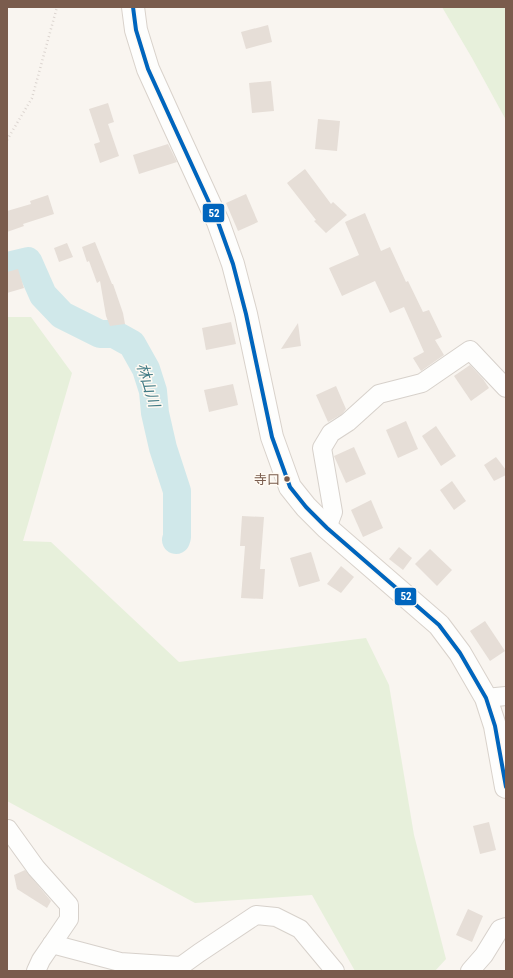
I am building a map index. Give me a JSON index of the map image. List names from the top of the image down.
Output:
{
  "water": ["林山川"],
  "places": ["寺口"],
  "lines": ["transit line 52"]
}
